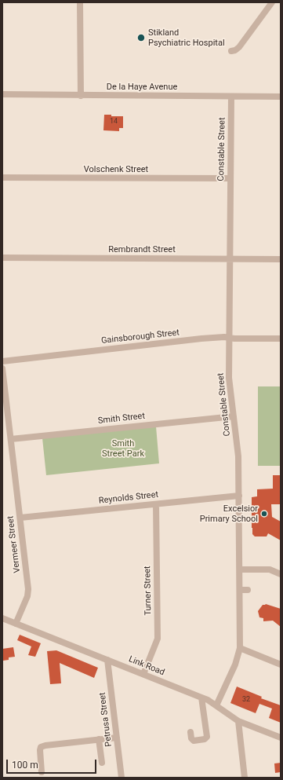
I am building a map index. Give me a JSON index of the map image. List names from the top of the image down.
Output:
{
  "streets": {
    "street": [
      "De la Haye Avenue",
      "Constable Street",
      "Volschenk Street",
      "Rembrandt Street",
      "Gainsborough Street",
      "Smith Street",
      "Reynolds Street",
      "Vermeer Street",
      "Turner Street",
      "Link Road",
      "Petrusa Street"
    ]
  },
  "crossings": [
    ["De la Haye Avenue", "Constable Street"],
    ["Constable Street", "Volschenk Street"],
    ["Constable Street", "Rembrandt Street"],
    ["Constable Street", "Gainsborough Street"],
    ["Constable Street", "Smith Street"],
    ["Constable Street", "Reynolds Street"],
    ["Constable Street", "Link Road"],
    ["Smith Street", "Vermeer Street"],
    ["Reynolds Street", "Vermeer Street"],
    ["Reynolds Street", "Turner Street"],
    ["Vermeer Street", "Link Road"],
    ["Turner Street", "Link Road"],
    ["Link Road", "Petrusa Street"]
  ],
  "parks": ["Smith Street Park"],
  "places": ["Stikland Psychiatric Hospital", "Excelsior Primary School"],
  "house_numbers": ["14", "32"],
  "scale_bar": "100 m"
}
